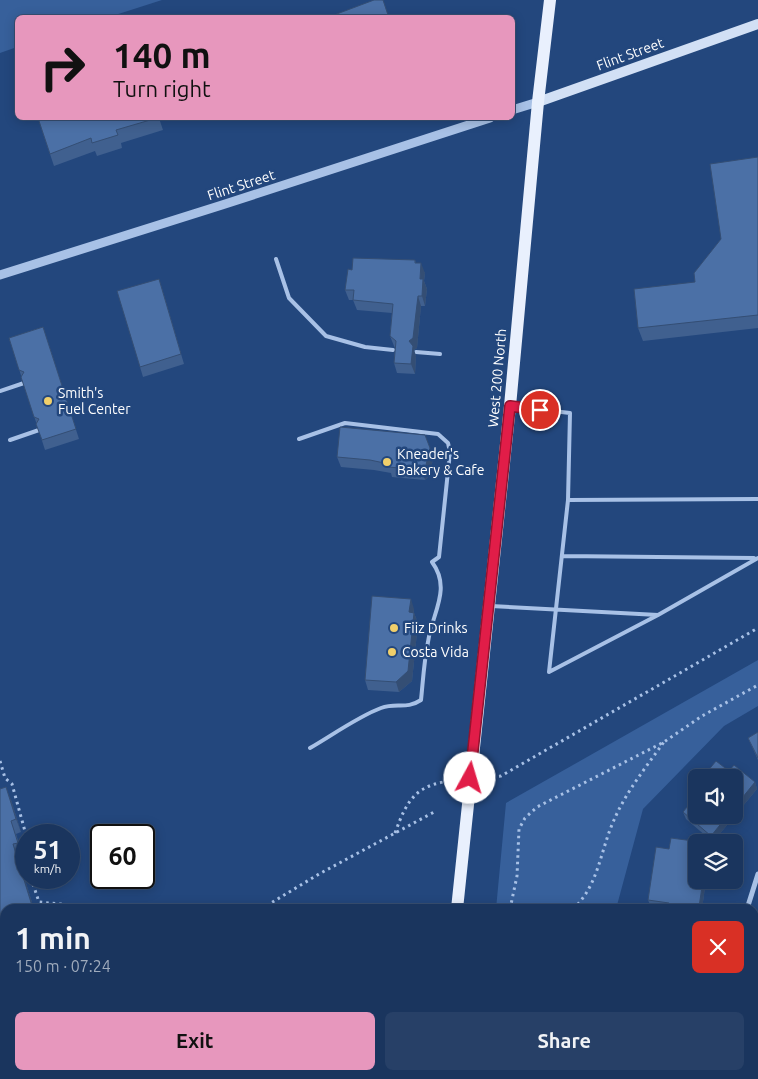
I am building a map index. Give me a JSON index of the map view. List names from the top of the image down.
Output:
{
  "streets": {
    "main road": ["Flint Street", "West 200 North"]
  },
  "crossings": [
    ["Flint Street", "West 200 North"]
  ],
  "places": [
    "Smith's Fuel Center",
    "Kneader's Bakery & Cafe",
    "Fiiz Drinks",
    "Costa Vida"
  ],
  "page": {
    "turn": ["140 m", "Turn right"],
    "speed": "51 km/h",
    "limit": "60",
    "heading": ["1 min", "150 m · 07:24"],
    "buttons": ["Exit", "Share"]
  }
}
